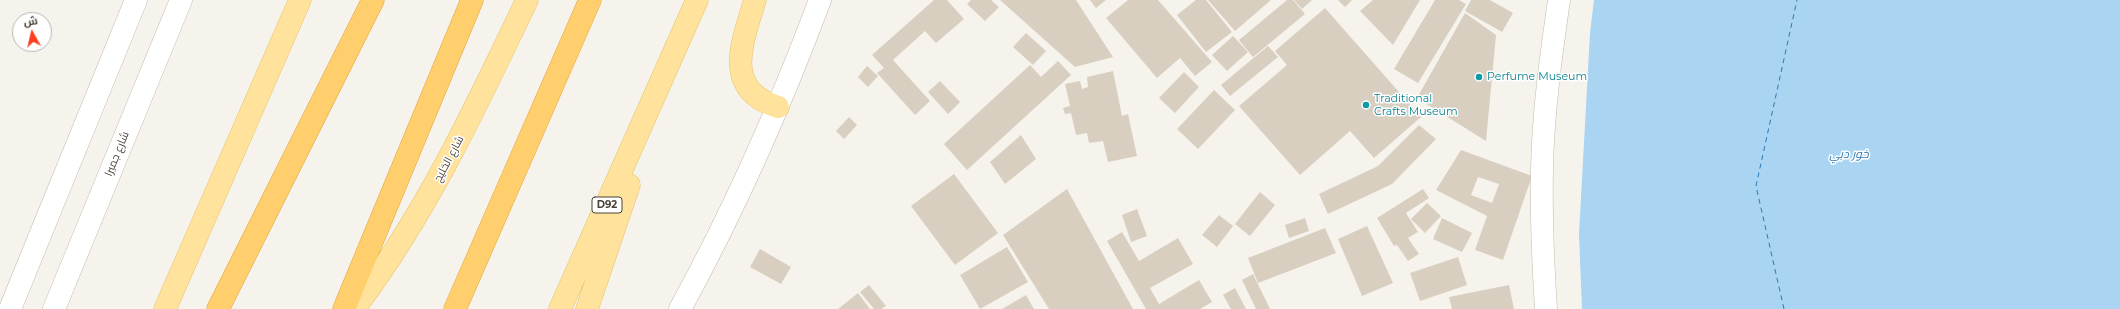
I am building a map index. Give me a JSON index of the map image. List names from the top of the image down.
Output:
{
  "streets": {
    "main road": ["شارع الخليج", "D92"],
    "street": ["شارع جميرا"]
  },
  "water": ["خور دبي"],
  "places": ["Perfume Museum", "Traditional Crafts Museum"],
  "north": "top"
}
